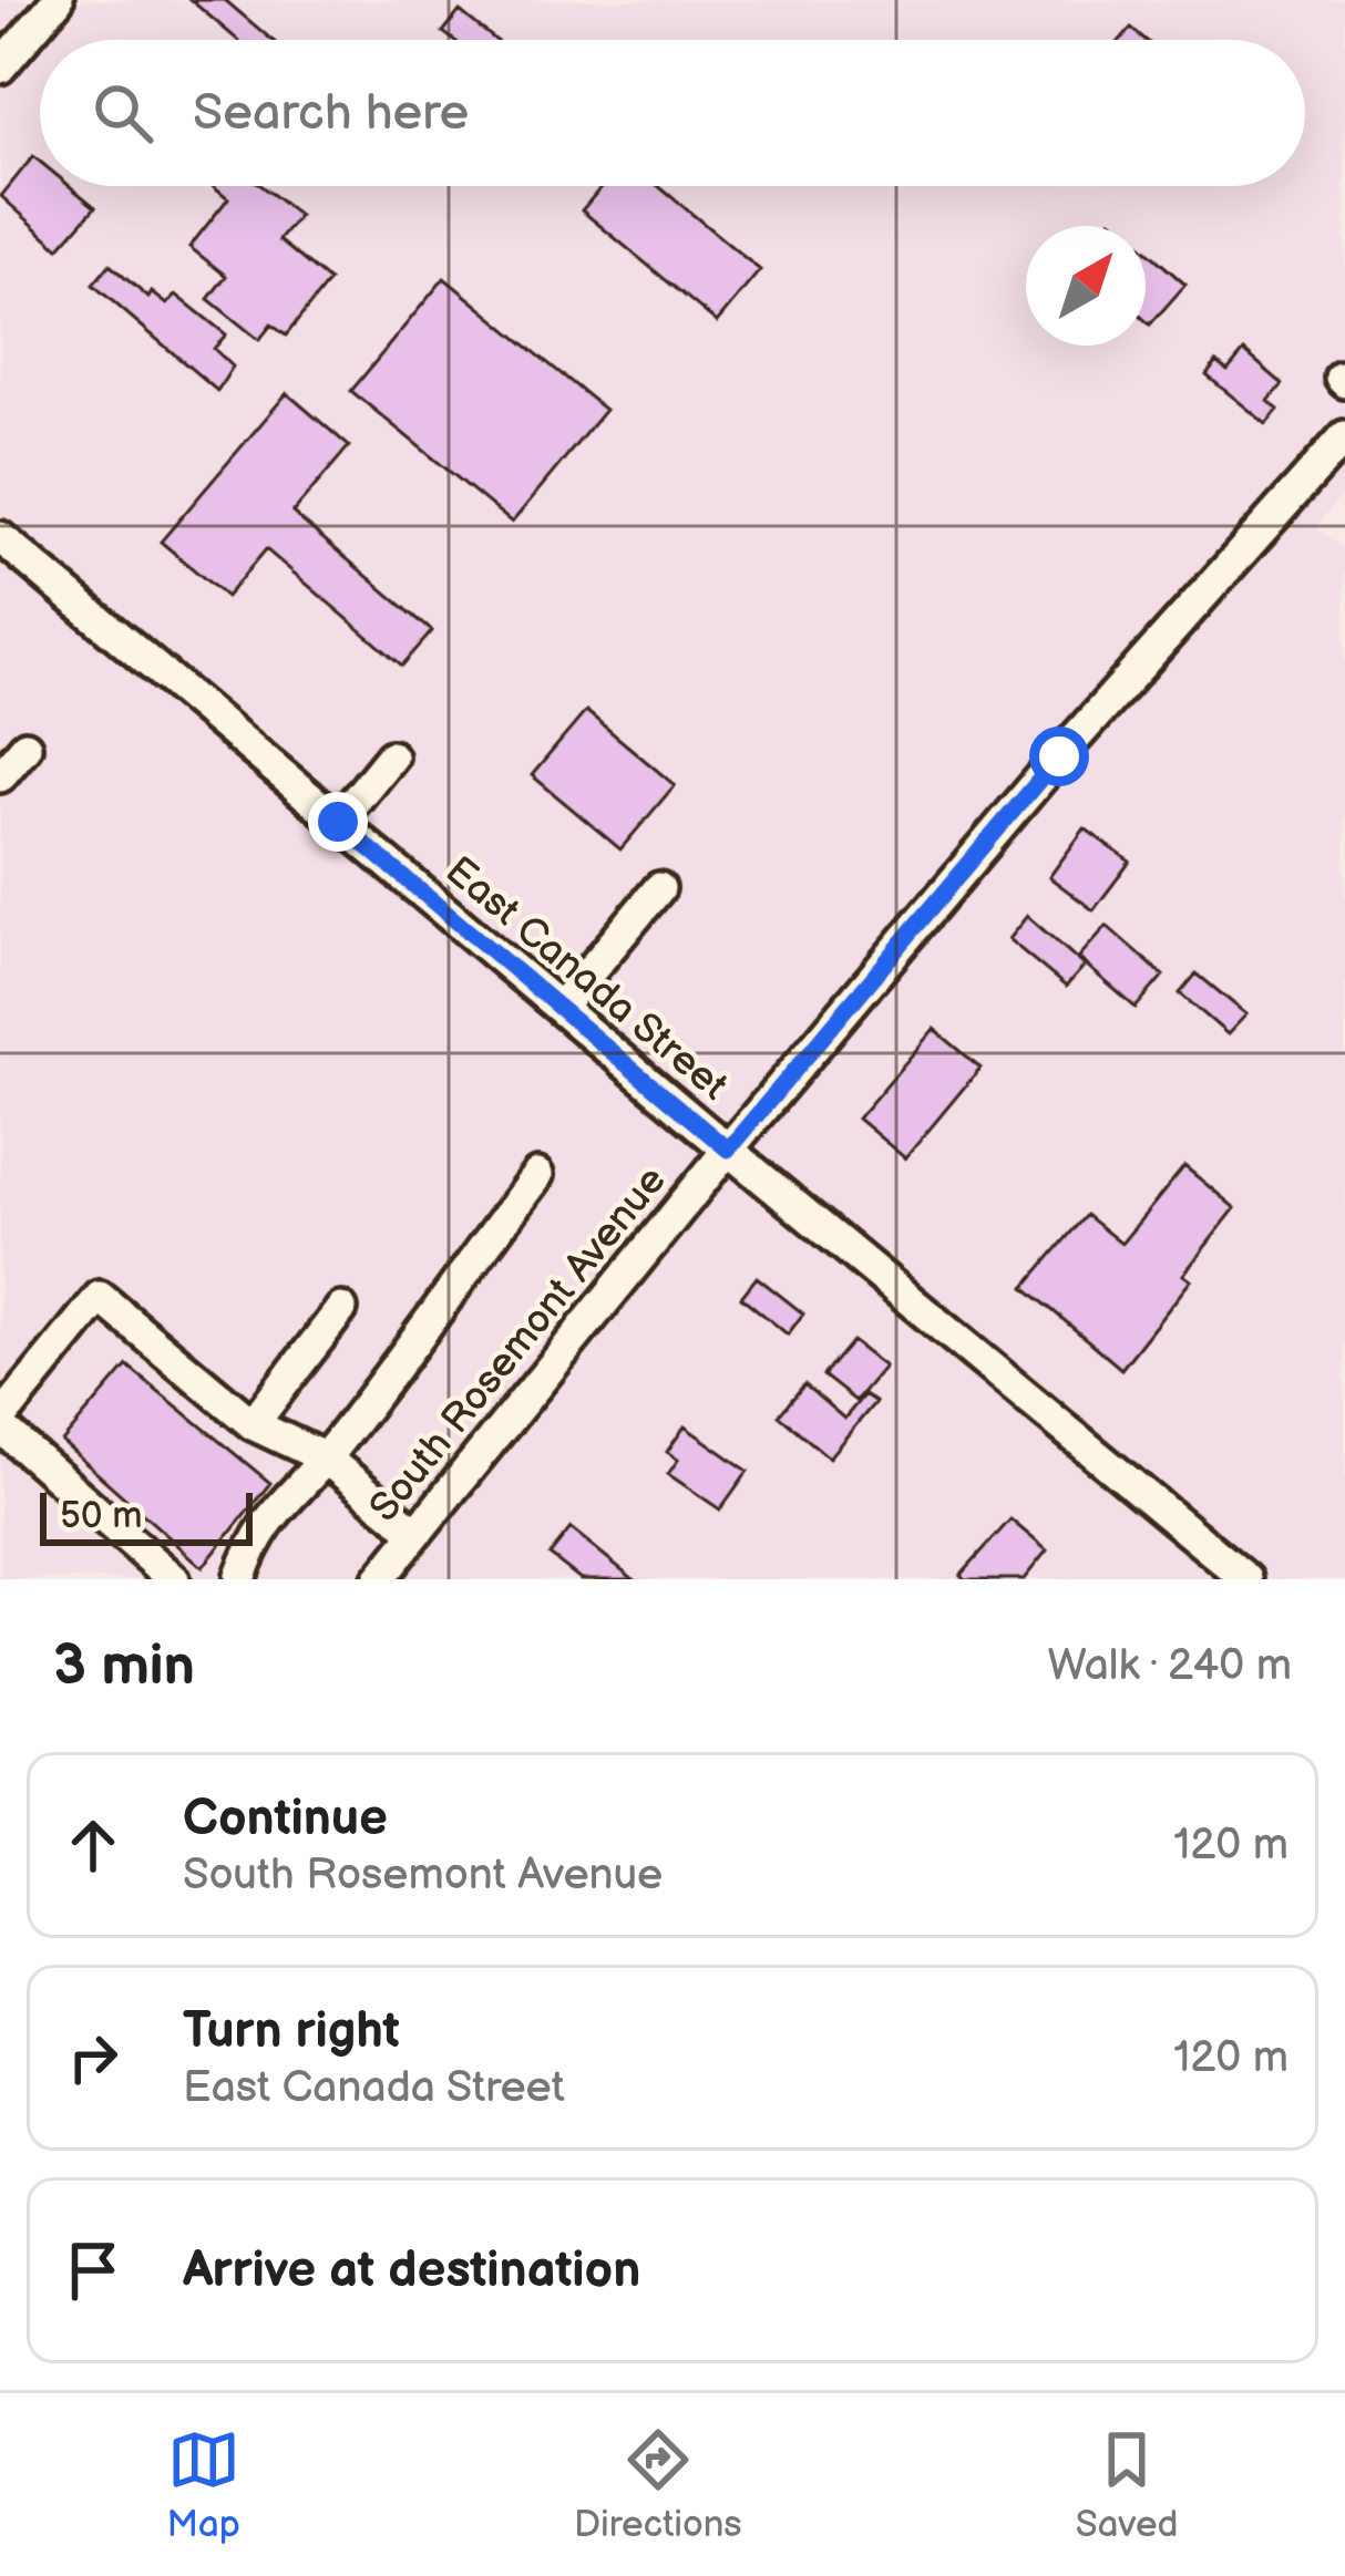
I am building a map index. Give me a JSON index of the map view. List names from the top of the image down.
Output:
{
  "streets": {
    "street": ["East Canada Street", "South Rosemont Avenue"]
  },
  "crossings": [
    ["East Canada Street", "South Rosemont Avenue"]
  ],
  "scale_bar": "50 m",
  "north": "top right",
  "page": {
    "search": "Search here",
    "scale": "50 m",
    "heading": ["3 min", "Walk · 240 m"],
    "list": [
      ["Continue", "South Rosemont Avenue", "120 m"],
      ["Turn right", "East Canada Street", "120 m"],
      "Arrive at destination"
    ],
    "nav": ["Map", "Directions", "Saved"]
  }
}
